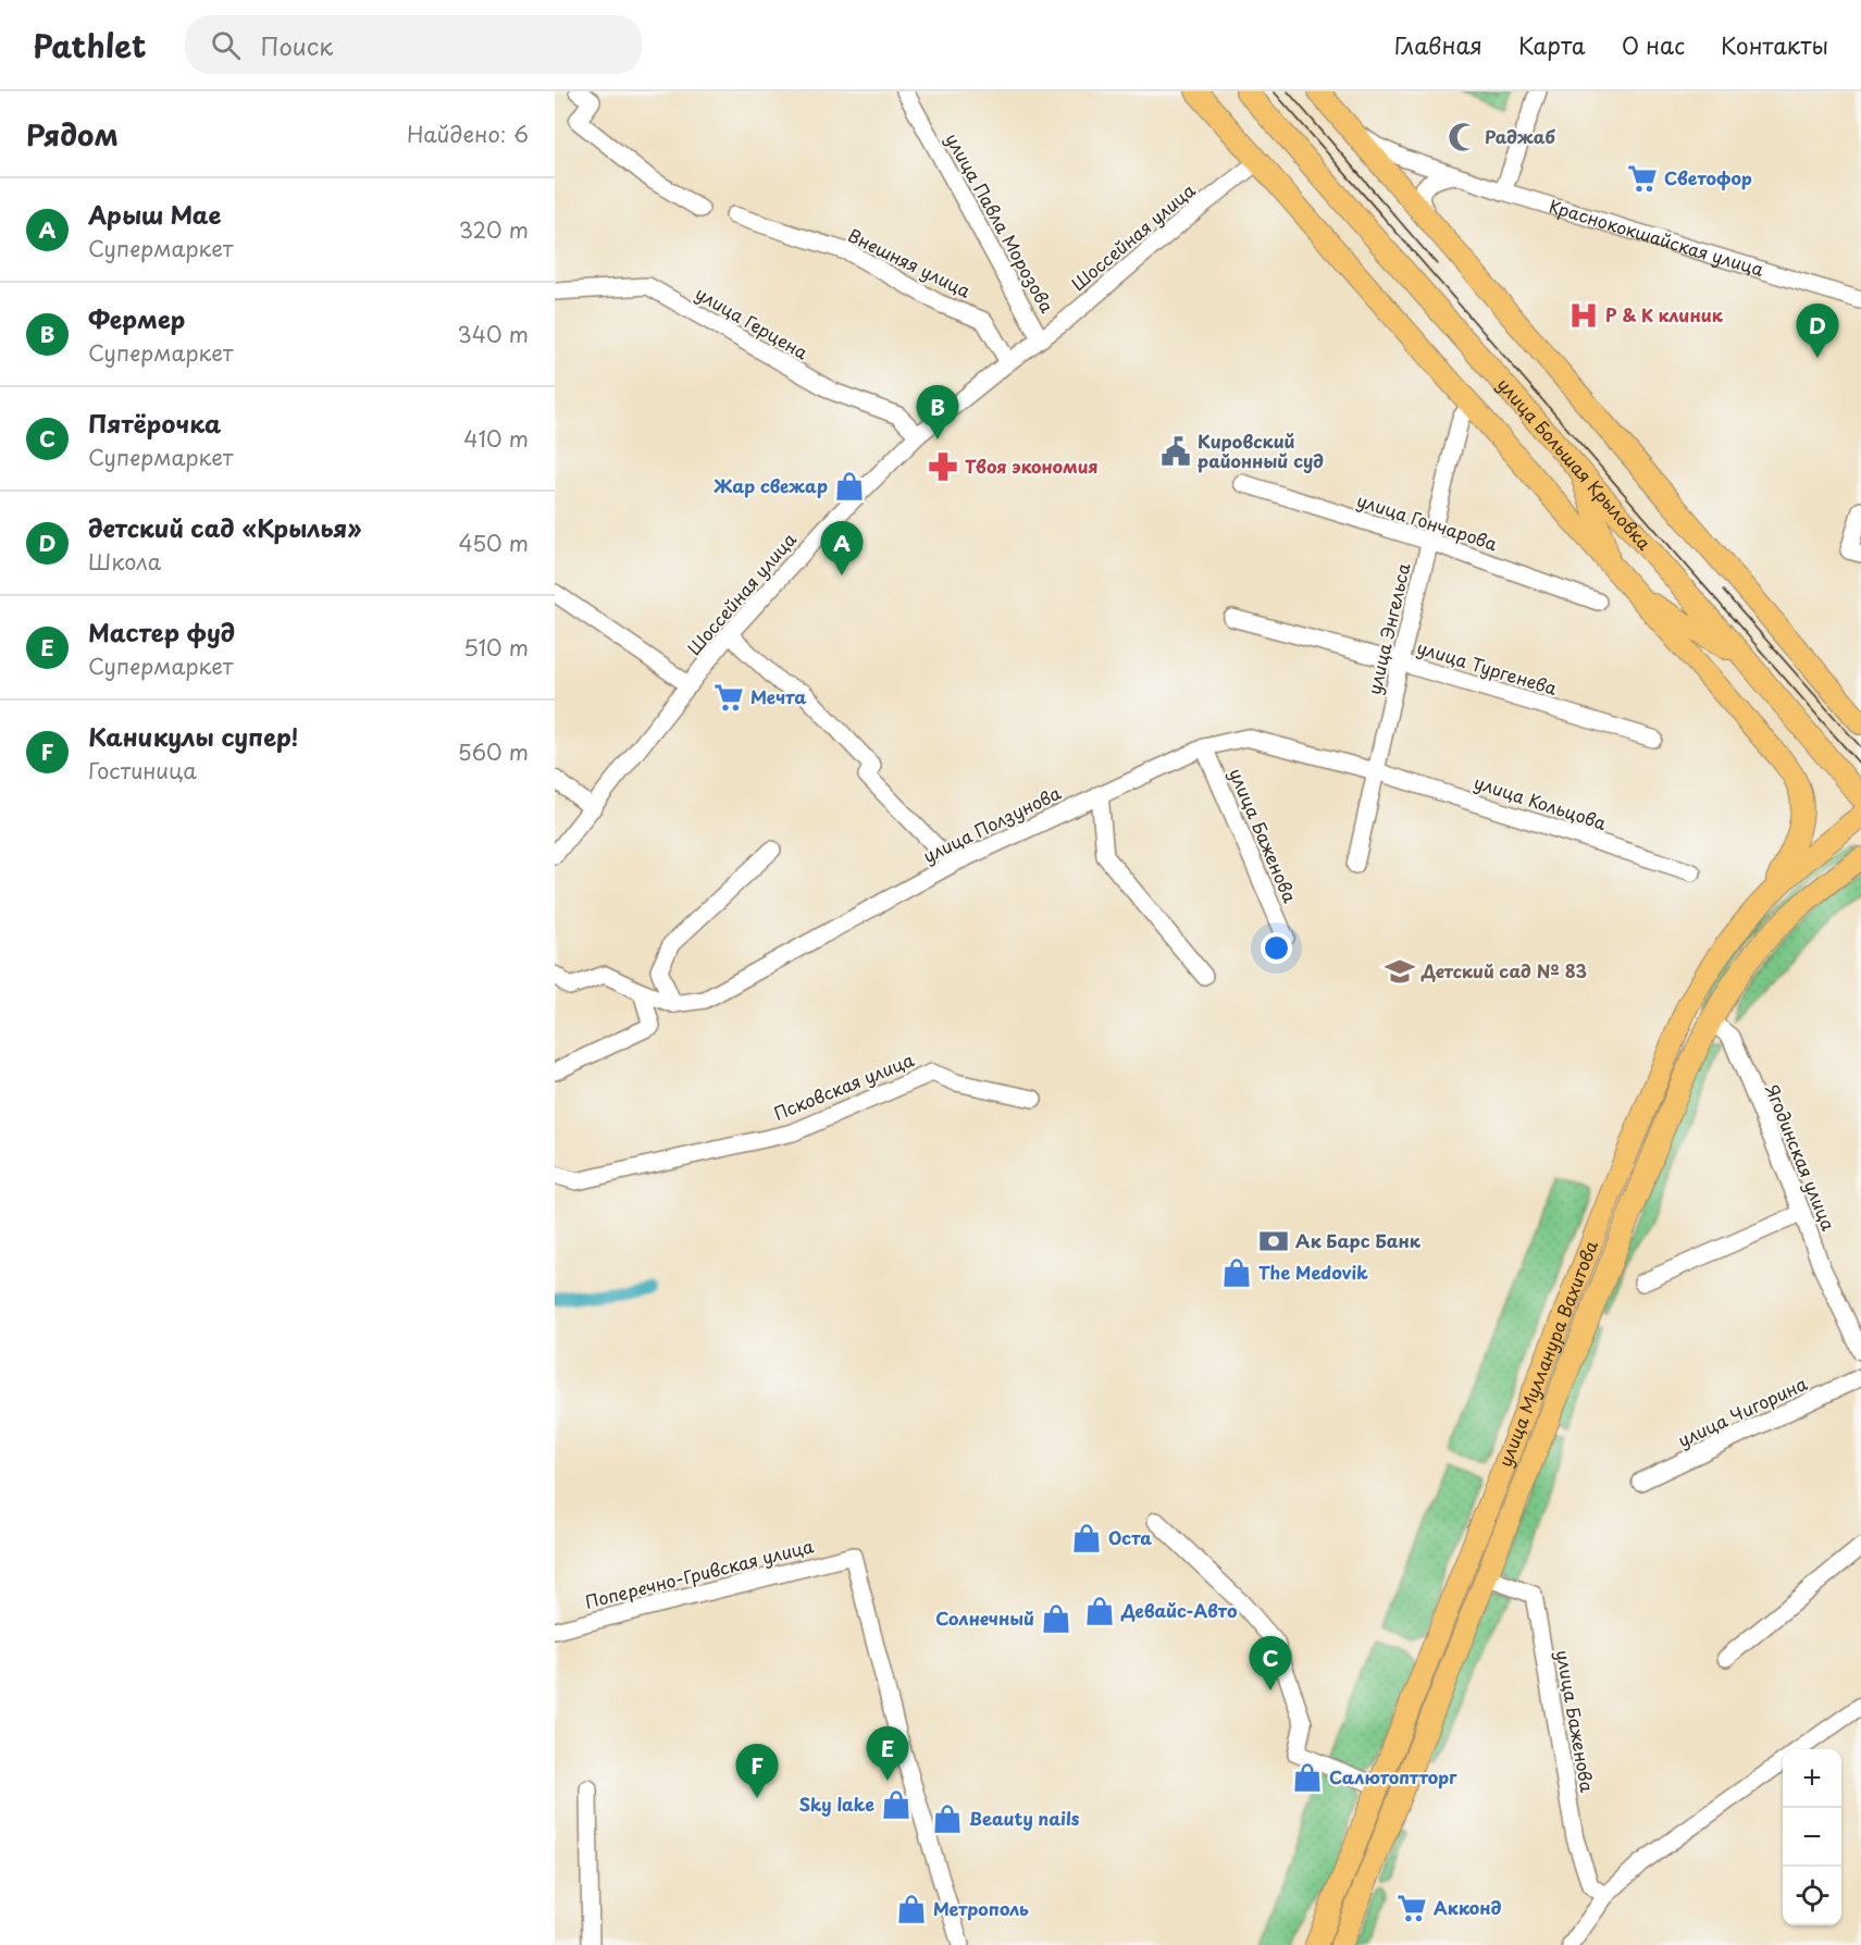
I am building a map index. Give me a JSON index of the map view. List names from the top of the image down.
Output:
{
  "streets": {
    "main road": ["Краснококшайская улица", "улица Большая Крыловка", "улица Мулланура Вахитова"],
    "street": [
      "улица Павла Морозова",
      "Шоссейная улица",
      "Внешняя улица",
      "улица Герцена",
      "улица Гончарова",
      "улица Энгельса",
      "улица Тургенева",
      "улица Кольцова",
      "улица Ползунова",
      "улица Баженова",
      "Псковская улица",
      "Ягодинская улица",
      "улица Чигорина",
      "Поперечно-Гривская улица"
    ]
  },
  "crossings": [
    ["улица Павла Морозова", "Шоссейная улица"],
    ["Шоссейная улица", "Внешняя улица"],
    ["Шоссейная улица", "улица Герцена"],
    ["улица Гончарова", "улица Энгельса"],
    ["улица Энгельса", "улица Тургенева"],
    ["улица Энгельса", "улица Кольцова"],
    ["улица Энгельса", "улица Ползунова"],
    ["улица Кольцова", "улица Ползунова"],
    ["улица Ползунова", "улица Баженова"],
    ["улица Баженова", "улица Мулланура Вахитова"],
    ["Ягодинская улица", "улица Мулланура Вахитова"]
  ],
  "places": {
    "mosque": ["Раджаб"],
    "supermarket": ["Светофор", "Мечта", "Акконд"],
    "hospital": ["Р & К клиник"],
    "public building": ["Кировский районный суд"],
    "pharmacy": ["Твоя экономия"],
    "shop": [
      "Жар свежар",
      "The Medovik",
      "Оста",
      "Девайс-Авто",
      "Солнечный",
      "Салютоптторг",
      "Sky lake",
      "Beauty nails",
      "Метрополь"
    ],
    "school or university": ["Детский сад № 83"],
    "bank": ["Ак Барс Банк"]
  },
  "page": {
    "header": "Pathlet",
    "search": "Поиск",
    "nav": [
      "Главная",
      "Карта",
      "О нас",
      "Контакты"
    ],
    "heading": ["Рядом", "Найдено: 6"],
    "list": [
      {
        "mark": "A",
        "name": "Арыш Мае",
        "note": "Супермаркет",
        "value": "320 m"
      },
      {
        "mark": "B",
        "name": "Фермер",
        "note": "Супермаркет",
        "value": "340 m"
      },
      {
        "mark": "C",
        "name": "Пятёрочка",
        "note": "Супермаркет",
        "value": "410 m"
      },
      {
        "mark": "D",
        "name": "детский сад «Крылья»",
        "note": "Школа",
        "value": "450 m"
      },
      {
        "mark": "E",
        "name": "Мастер фуд",
        "note": "Супермаркет",
        "value": "510 m"
      },
      {
        "mark": "F",
        "name": "Каникулы супер!",
        "note": "Гостиница",
        "value": "560 m"
      }
    ],
    "pins": [
      "D",
      "B",
      "A",
      "C",
      "E",
      "F"
    ],
    "map_buttons": ["+", "−"]
  }
}
